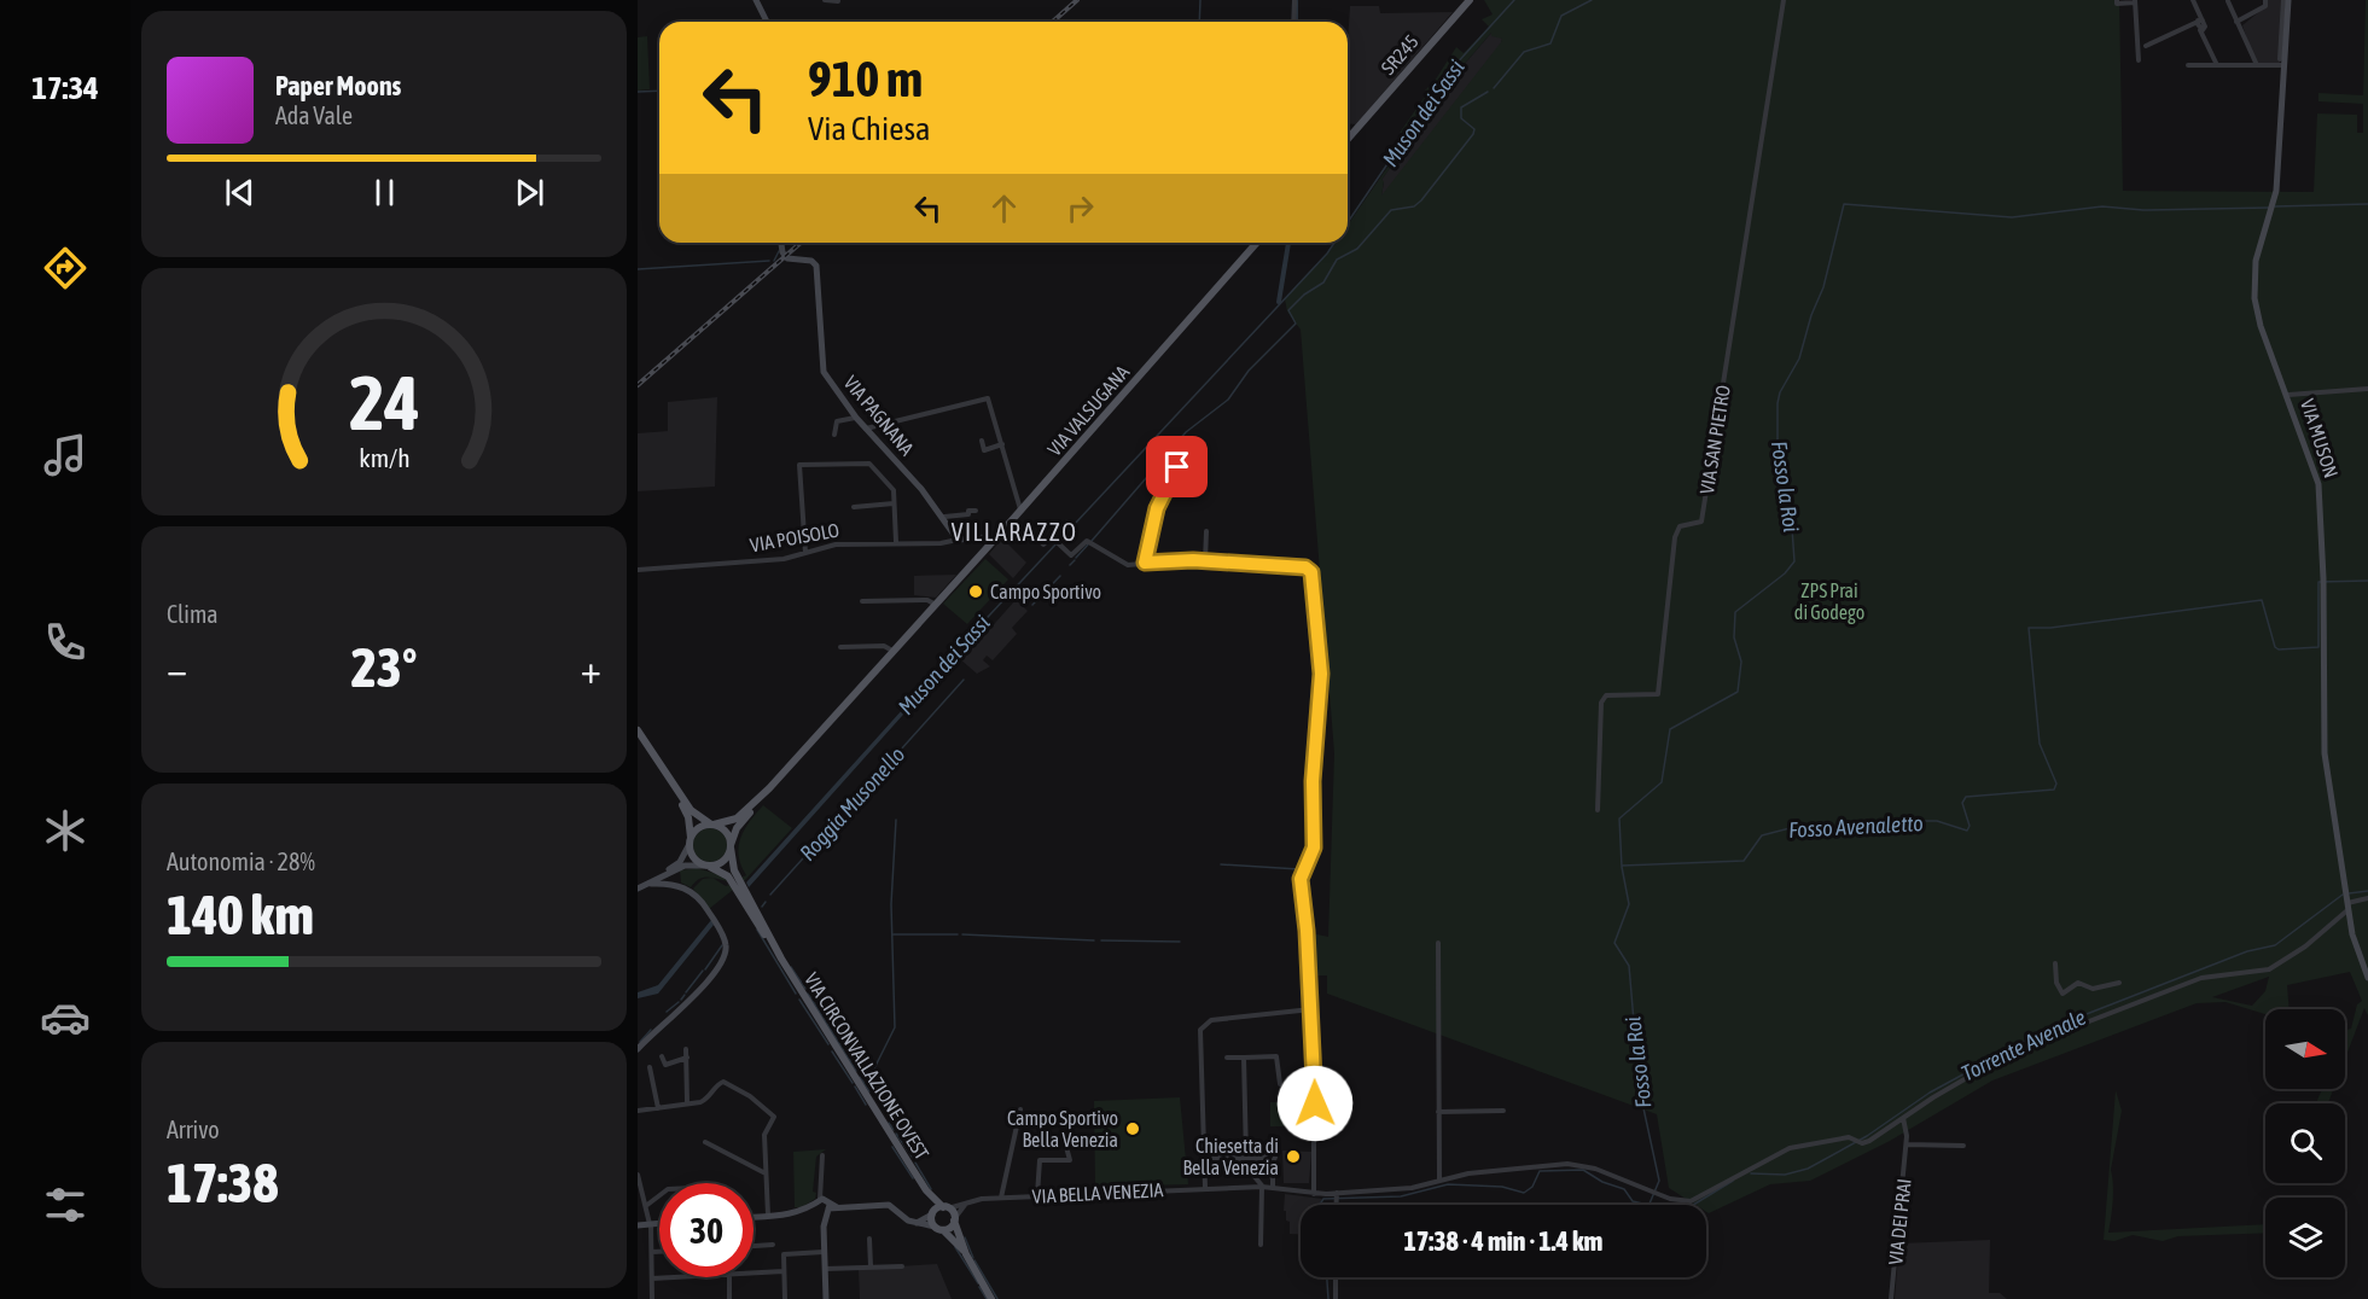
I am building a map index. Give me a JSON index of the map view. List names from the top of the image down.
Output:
{
  "streets": {
    "main road": [
      "SR245",
      "VIA VALSUGANA",
      "VIA PAGNANA",
      "VIA MUSON",
      "VIA POISOLO",
      "VIA CIRCONVALLAZIONE OVEST"
    ],
    "street": ["VIA SAN PIETRO", "VIA BELLA VENEZIA", "VIA DEI PRAI"]
  },
  "crossings": [
    ["VIA VALSUGANA", "VIA POISOLO"],
    ["VIA VALSUGANA", "VIA CIRCONVALLAZIONE OVEST"],
    ["VIA PAGNANA", "VIA POISOLO"],
    ["VIA MUSON", "VIA BELLA VENEZIA"],
    ["VIA CIRCONVALLAZIONE OVEST", "VIA BELLA VENEZIA"],
    ["VIA BELLA VENEZIA", "VIA DEI PRAI"]
  ],
  "districts": ["VILLARAZZO"],
  "water": [
    "Muson dei Sassi",
    "Fosso la Roi",
    "Roggia Musonello",
    "Fosso Avenaletto",
    "Torrente Avenale"
  ],
  "parks": ["ZPS Prai di Godego"],
  "places": ["Campo Sportivo", "Campo Sportivo Bella Venezia", "Chiesetta di Bella Venezia"],
  "north": "right",
  "page": {
    "tabs": "17:34",
    "turn": ["910 m", "Via Chiesa"],
    "song": ["Paper Moons", "Ada Vale"],
    "tile": [
      "Clima",
      ["Autonomia · 28%", "140 km"],
      ["Arrivo", "17:38"]
    ],
    "heat": ["−", "23°", "+"],
    "limit": "30",
    "trip": "17:38 · 4 min · 1.4 km",
    "gauge": ["24", "km/h"]
  }
}
